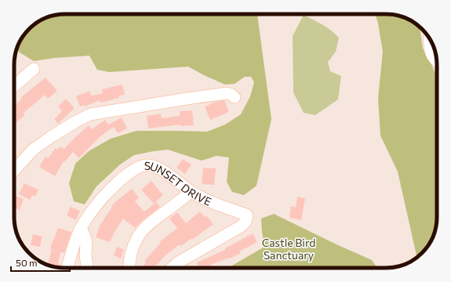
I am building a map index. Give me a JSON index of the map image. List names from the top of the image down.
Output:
{
  "streets": {
    "street": ["SUNSET DRIVE"]
  },
  "parks": ["Castle Bird Sanctuary"],
  "scale_bar": "50 m"
}
